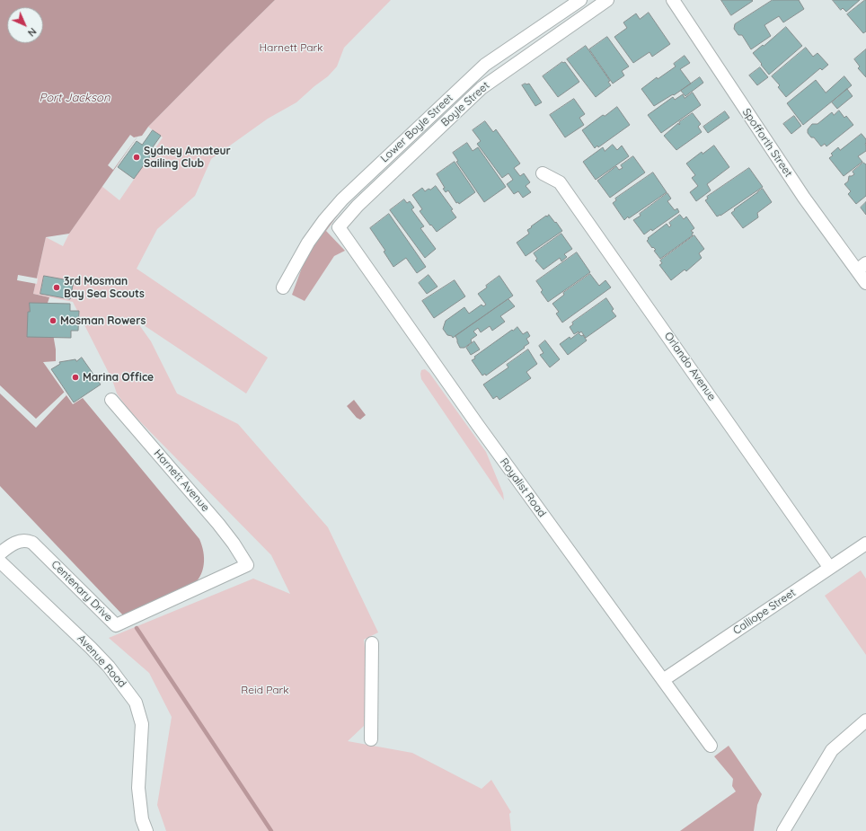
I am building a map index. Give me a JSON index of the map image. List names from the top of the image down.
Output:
{
  "streets": {
    "street": [
      "Boyle Street",
      "Lower Boyle Street",
      "Spofforth Street",
      "Orlando Avenue",
      "Harnett Avenue",
      "Royalist Road",
      "Centenary Drive",
      "Calliope Street",
      "Avenue Road"
    ]
  },
  "crossings": [
    ["Boyle Street", "Royalist Road"],
    ["Orlando Avenue", "Calliope Street"],
    ["Harnett Avenue", "Centenary Drive"],
    ["Royalist Road", "Calliope Street"]
  ],
  "water": ["Port Jackson"],
  "parks": ["Harnett Park", "Reid Park"],
  "places": [
    "Sydney Amateur Sailing Club",
    "3rd Mosman Bay Sea Scouts",
    "Mosman Rowers",
    "Marina Office"
  ],
  "north": "bottom right"
}
